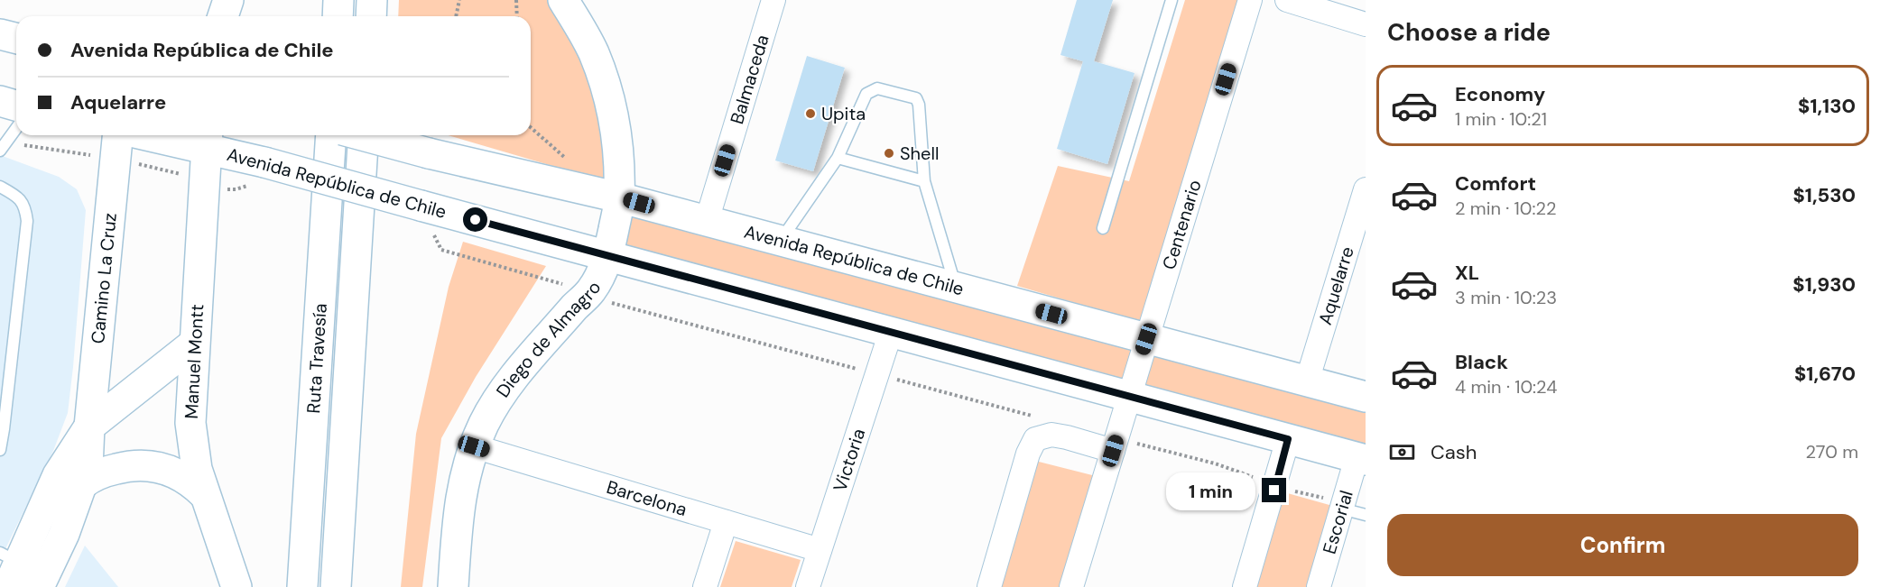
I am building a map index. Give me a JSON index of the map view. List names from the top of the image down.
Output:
{
  "streets": {
    "main road": [
      "Avenida República de Chile",
      "Camino La Cruz",
      "Diego de Almagro",
      "Ruta Travesía",
      "Manuel Montt"
    ],
    "street": [
      "Balmaceda",
      "Centenario",
      "Aquelarre",
      "Victoria",
      "Barcelona",
      "Escorial"
    ]
  },
  "crossings": [
    ["Balmaceda", "Avenida República de Chile"],
    ["Avenida República de Chile", "Centenario"],
    ["Avenida República de Chile", "Aquelarre"],
    ["Avenida República de Chile", "Diego de Almagro"],
    ["Avenida República de Chile", "Manuel Montt"],
    ["Avenida República de Chile", "Victoria"],
    ["Avenida República de Chile", "Escorial"],
    ["Diego de Almagro", "Barcelona"],
    ["Victoria", "Barcelona"]
  ],
  "places": ["Upita", "Shell"],
  "page": {
    "heading": "Choose a ride",
    "banner": ["Avenida República de Chile", "Aquelarre"],
    "list": [
      {
        "name": "Economy",
        "note": "1 min · 10:21",
        "value": "$1,130"
      },
      {
        "name": "Comfort",
        "note": "2 min · 10:22",
        "value": "$1,530"
      },
      {
        "name": "XL",
        "note": "3 min · 10:23",
        "value": "$1,930"
      },
      {
        "name": "Black",
        "note": "4 min · 10:24",
        "value": "$1,670"
      }
    ],
    "pay": ["Cash", "270 m"],
    "bubble": "1 min",
    "buttons": "Confirm"
  }
}
